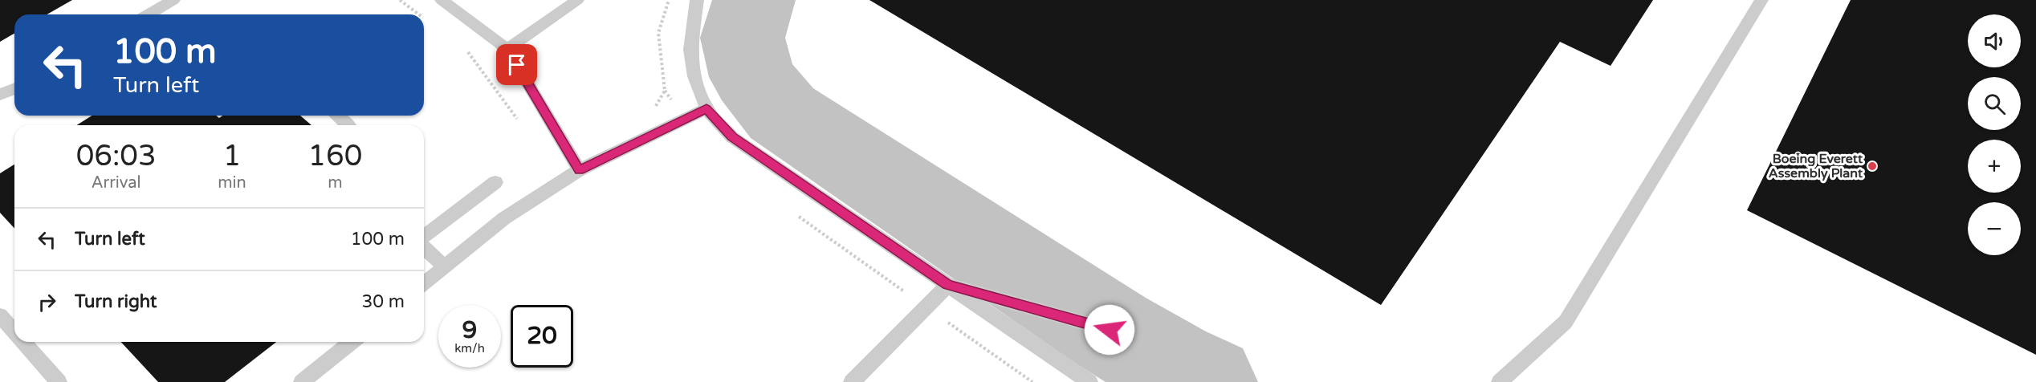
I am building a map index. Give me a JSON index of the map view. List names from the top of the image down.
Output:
{
  "places": ["Boeing Everett Assembly Plant"],
  "page": {
    "map_buttons": ["+", "−"],
    "turn": ["100 m", "Turn left"],
    "eta": [
      "06:03",
      "Arrival",
      "1",
      "min",
      "160",
      "m"
    ],
    "list": [
      {
        "name": "Turn left",
        "value": "100 m"
      },
      {
        "name": "Turn right",
        "value": "30 m"
      }
    ],
    "speed": "9 km/h",
    "limit": "20"
  }
}
